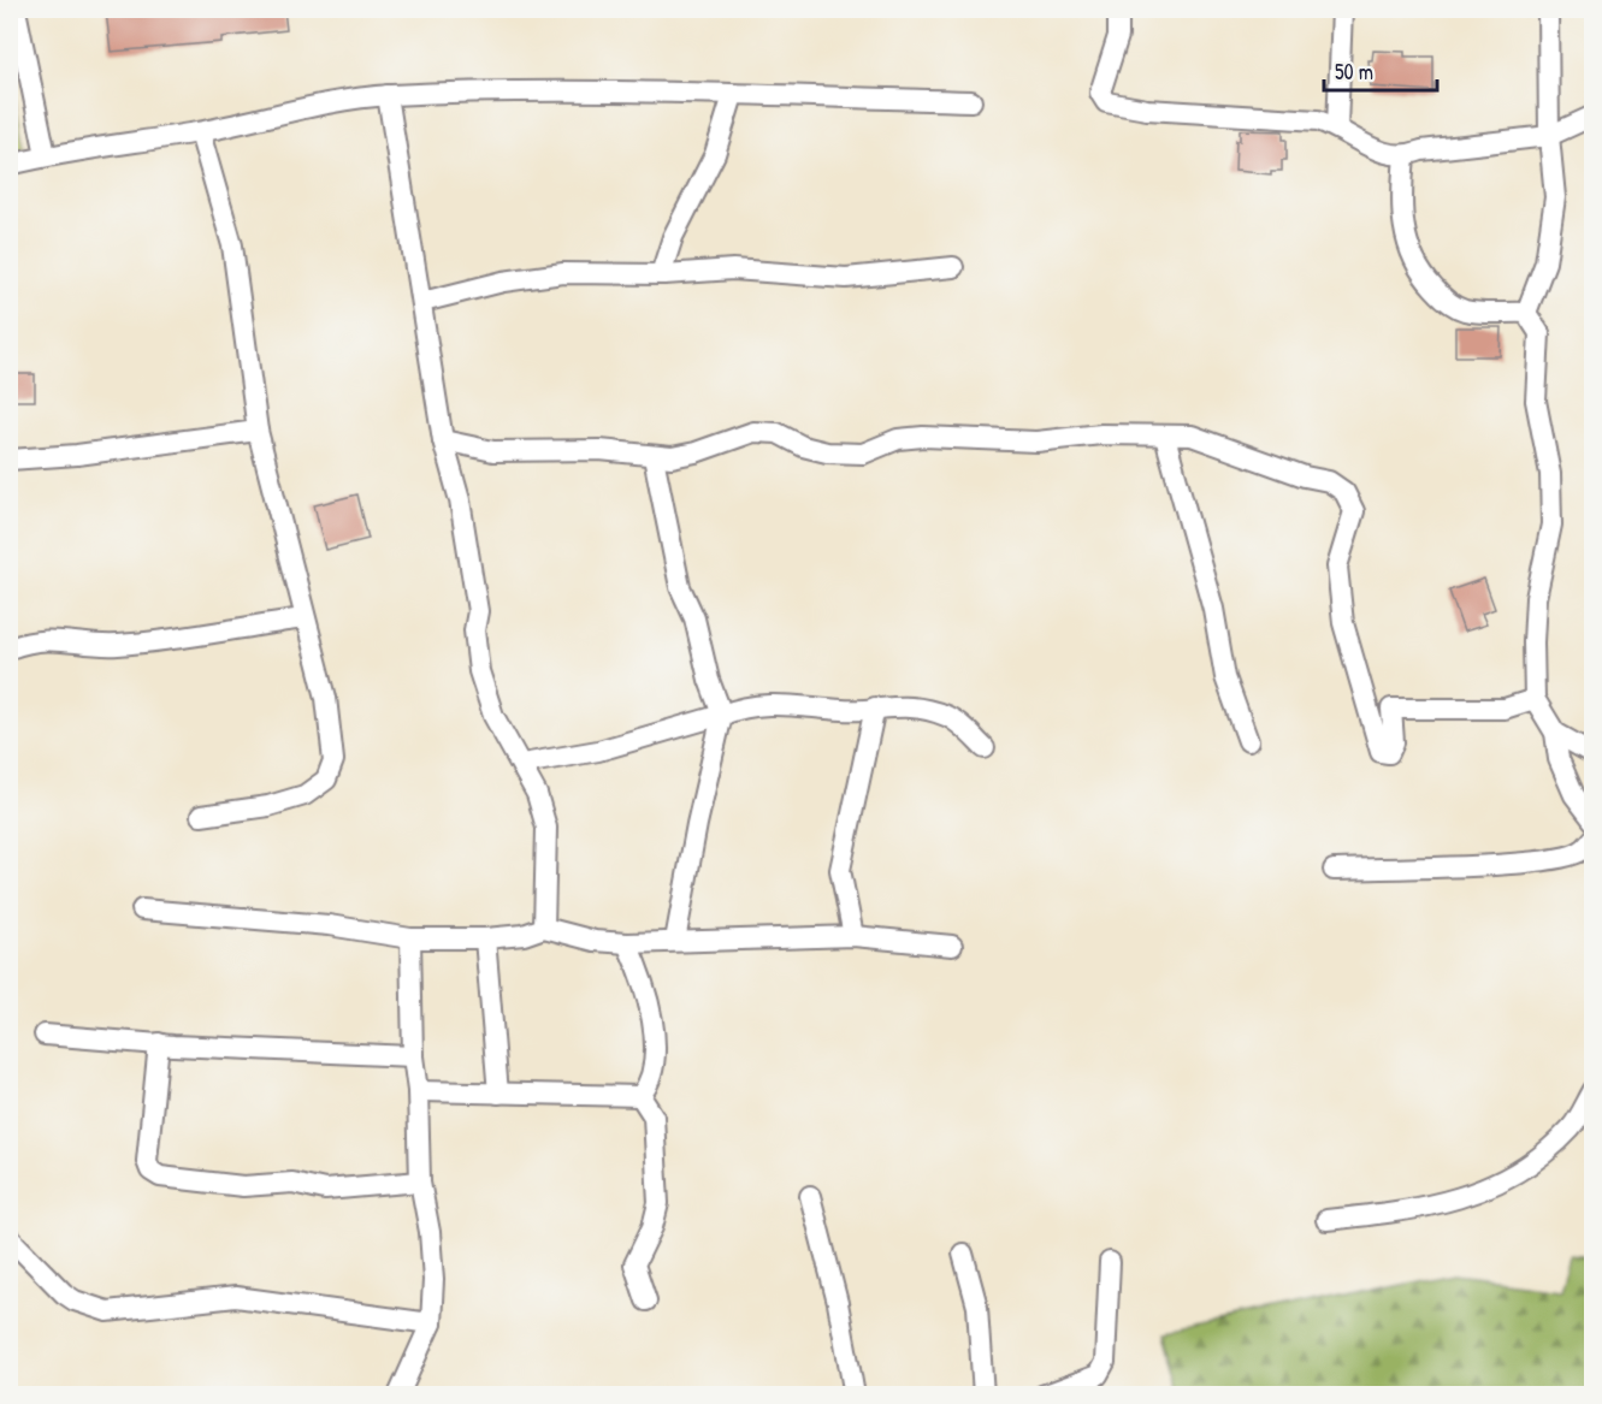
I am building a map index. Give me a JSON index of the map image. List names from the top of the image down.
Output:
{
  "scale_bar": "50 m"
}
